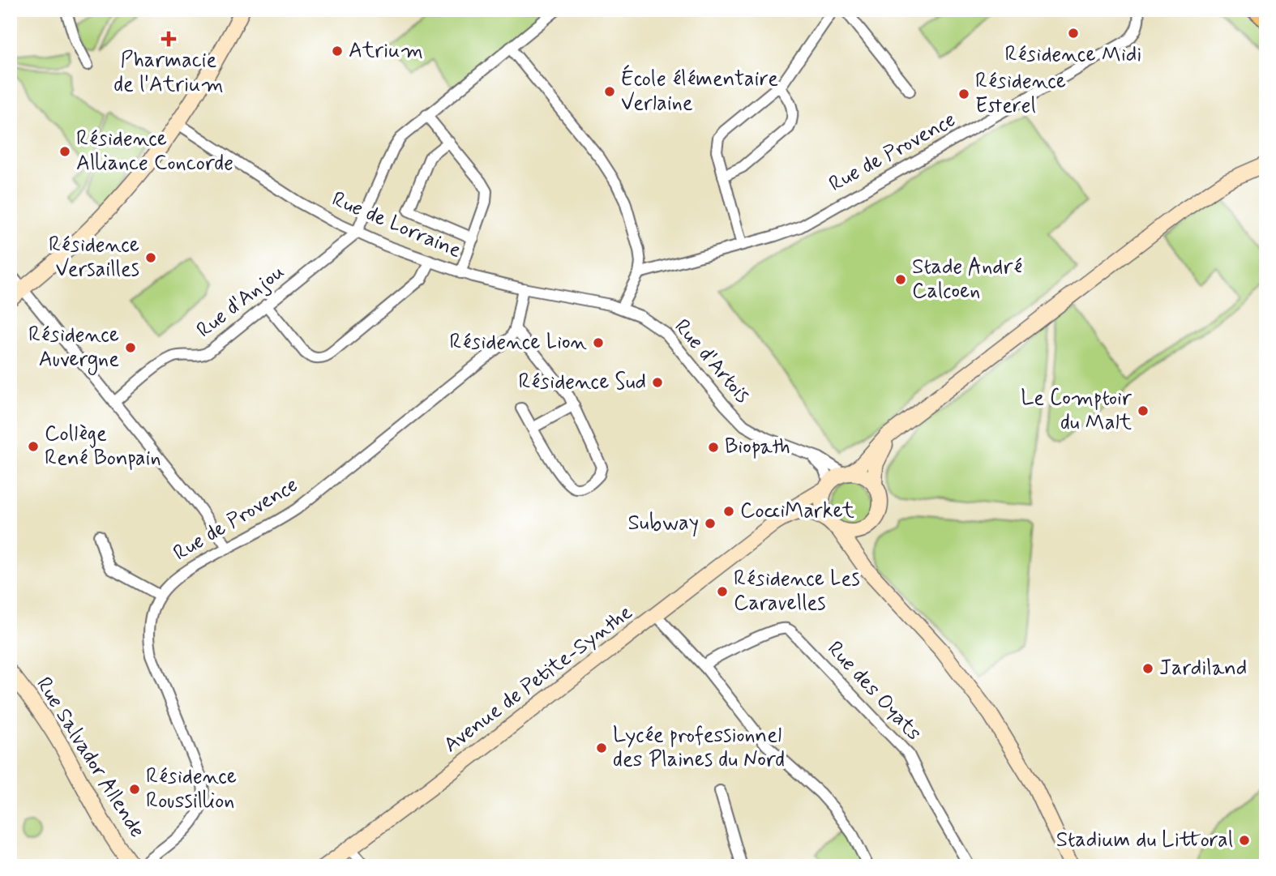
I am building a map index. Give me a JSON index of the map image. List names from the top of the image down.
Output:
{
  "streets": {
    "street": [
      "Rue de Provence",
      "Rue de Lorraine",
      "Rue d'Anjou",
      "Rue d'Artois",
      "Avenue de Petite-Synthe",
      "Rue des Oyats",
      "Rue Salvador Allende"
    ]
  },
  "crossings": [
    ["Rue de Lorraine", "Rue d'Anjou"],
    ["Rue de Lorraine", "Rue d'Artois"],
    ["Rue d'Artois", "Avenue de Petite-Synthe"]
  ],
  "places": {
    "other": [
      "Résidence Midi",
      "Atrium",
      "École élémentaire Verlaine",
      "Résidence Esterel",
      "Résidence Alliance Concorde",
      "Résidence Versailles",
      "Stade André Calcoen",
      "Résidence Lion",
      "Résidence Auvergne",
      "Résidence Sud",
      "Le Comptoir du Malt",
      "Collège René Bonpain",
      "Biopath",
      "CocciMarket",
      "Subway",
      "Résidence Les Caravelles",
      "Jardiland",
      "Lycée professionnel des Plaines du Nord",
      "Résidence Roussillion",
      "Stadium du Littoral"
    ],
    "health": ["Pharmacie de l'Atrium"]
  }
}
